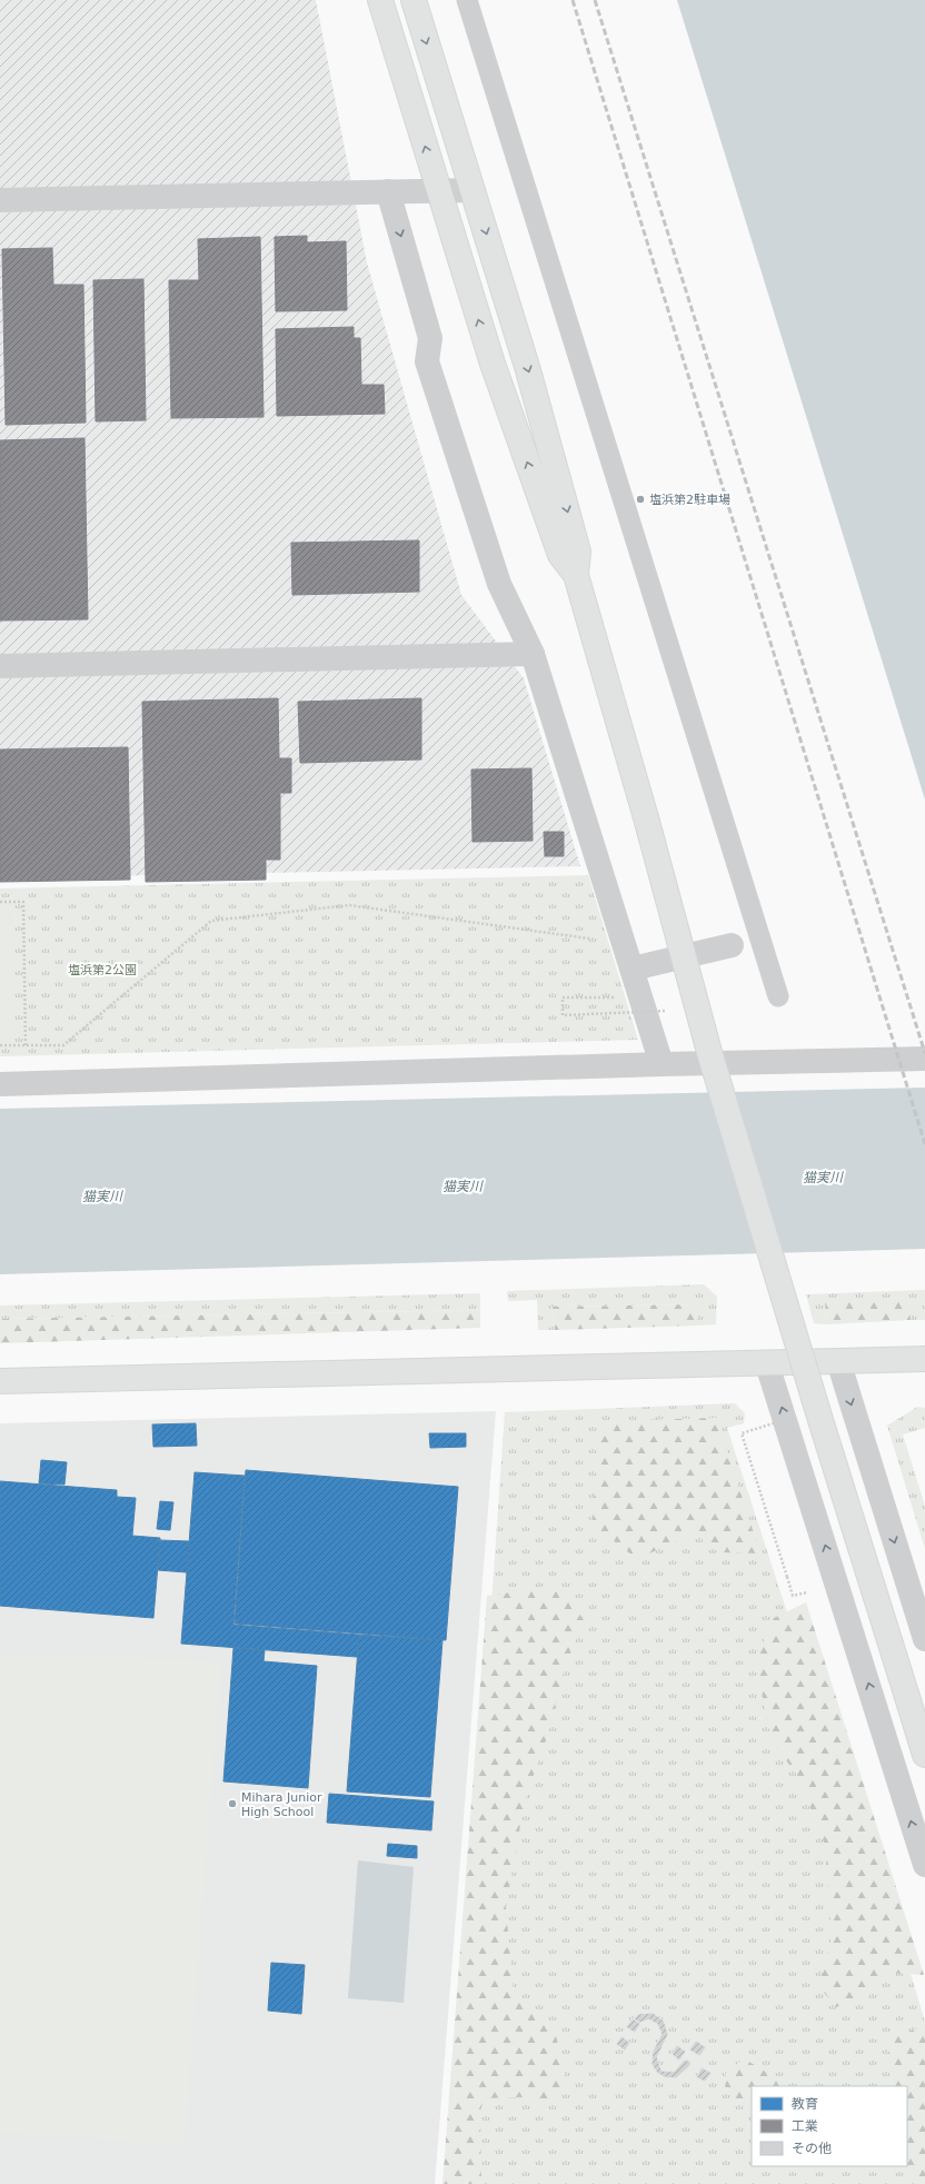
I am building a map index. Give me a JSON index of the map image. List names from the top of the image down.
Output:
{
  "water": ["猫実川"],
  "parks": ["塩浜第2公園"],
  "places": ["塩浜第2駐車場", "Mihara Junior High School"],
  "legend": ["教育", "工業", "その他"]
}
